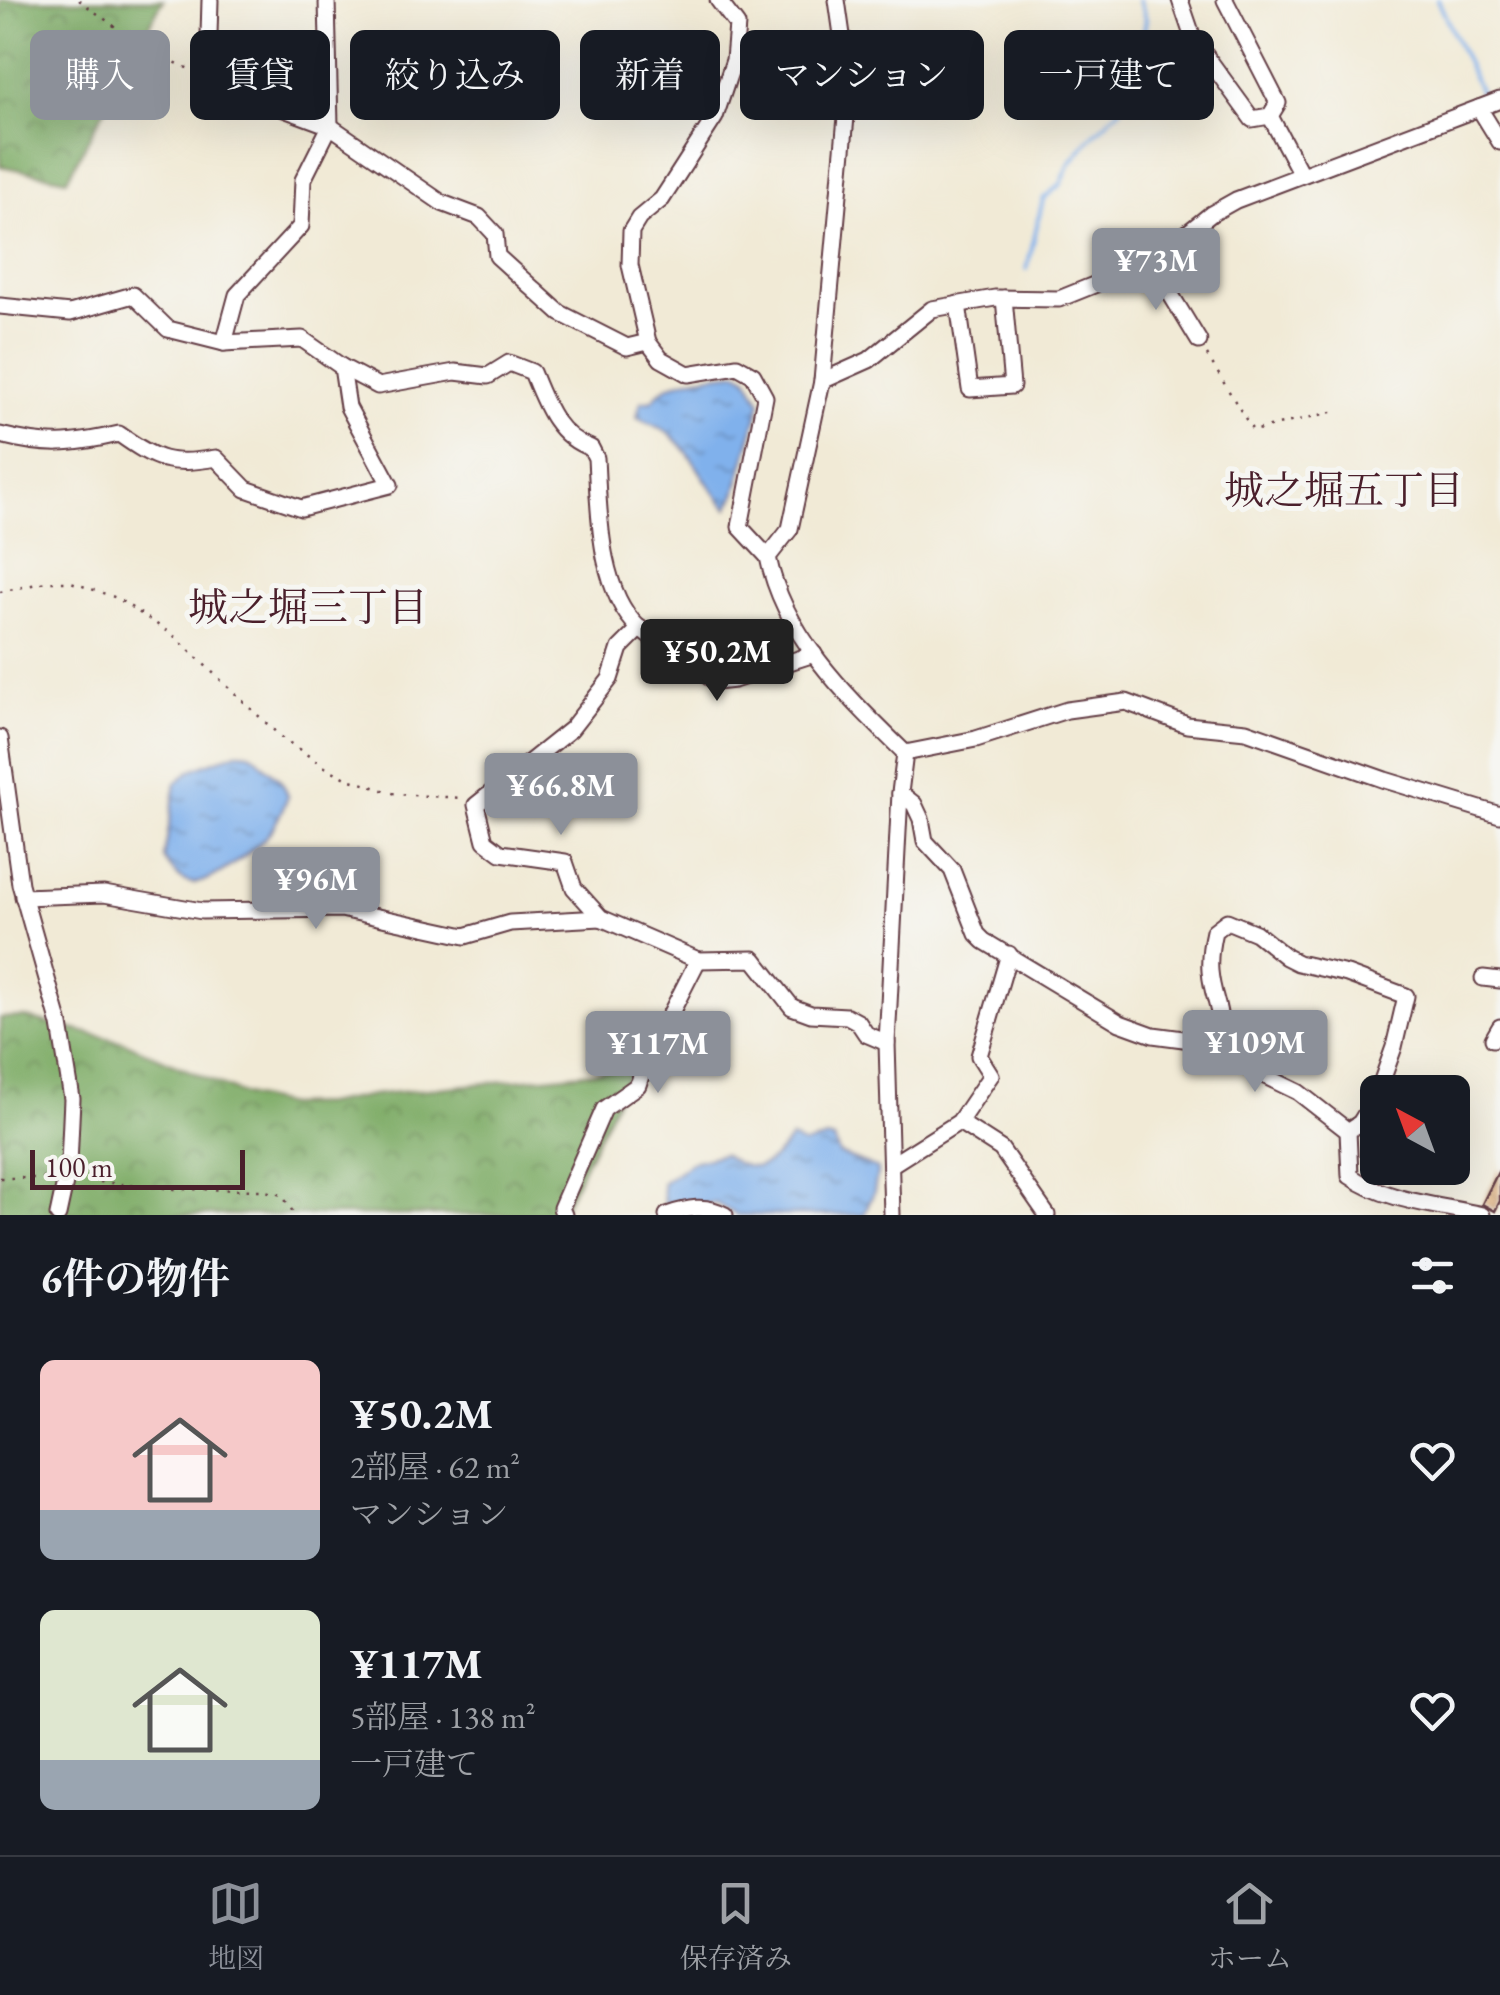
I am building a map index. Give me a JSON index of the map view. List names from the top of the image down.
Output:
{
  "districts": ["城之堀五丁目", "城之堀三丁目"],
  "scale_bar": "100 m",
  "north": "top left",
  "page": {
    "chip": [
      "購入",
      "賃貸",
      "絞り込み",
      "新着",
      "マンション",
      "一戸建て"
    ],
    "price": [
      "¥73M",
      "¥50.2M",
      "¥66.8M",
      "¥96M",
      "¥109M",
      "¥117M"
    ],
    "scale": "100 m",
    "heading": "6件の物件",
    "list": [
      {
        "name": "¥50.2M",
        "note": "2部屋 · 62 m² · マンション"
      },
      {
        "name": "¥117M",
        "note": "5部屋 · 138 m² · 一戸建て"
      }
    ],
    "tabs": ["地図", "保存済み", "ホーム"]
  }
}
